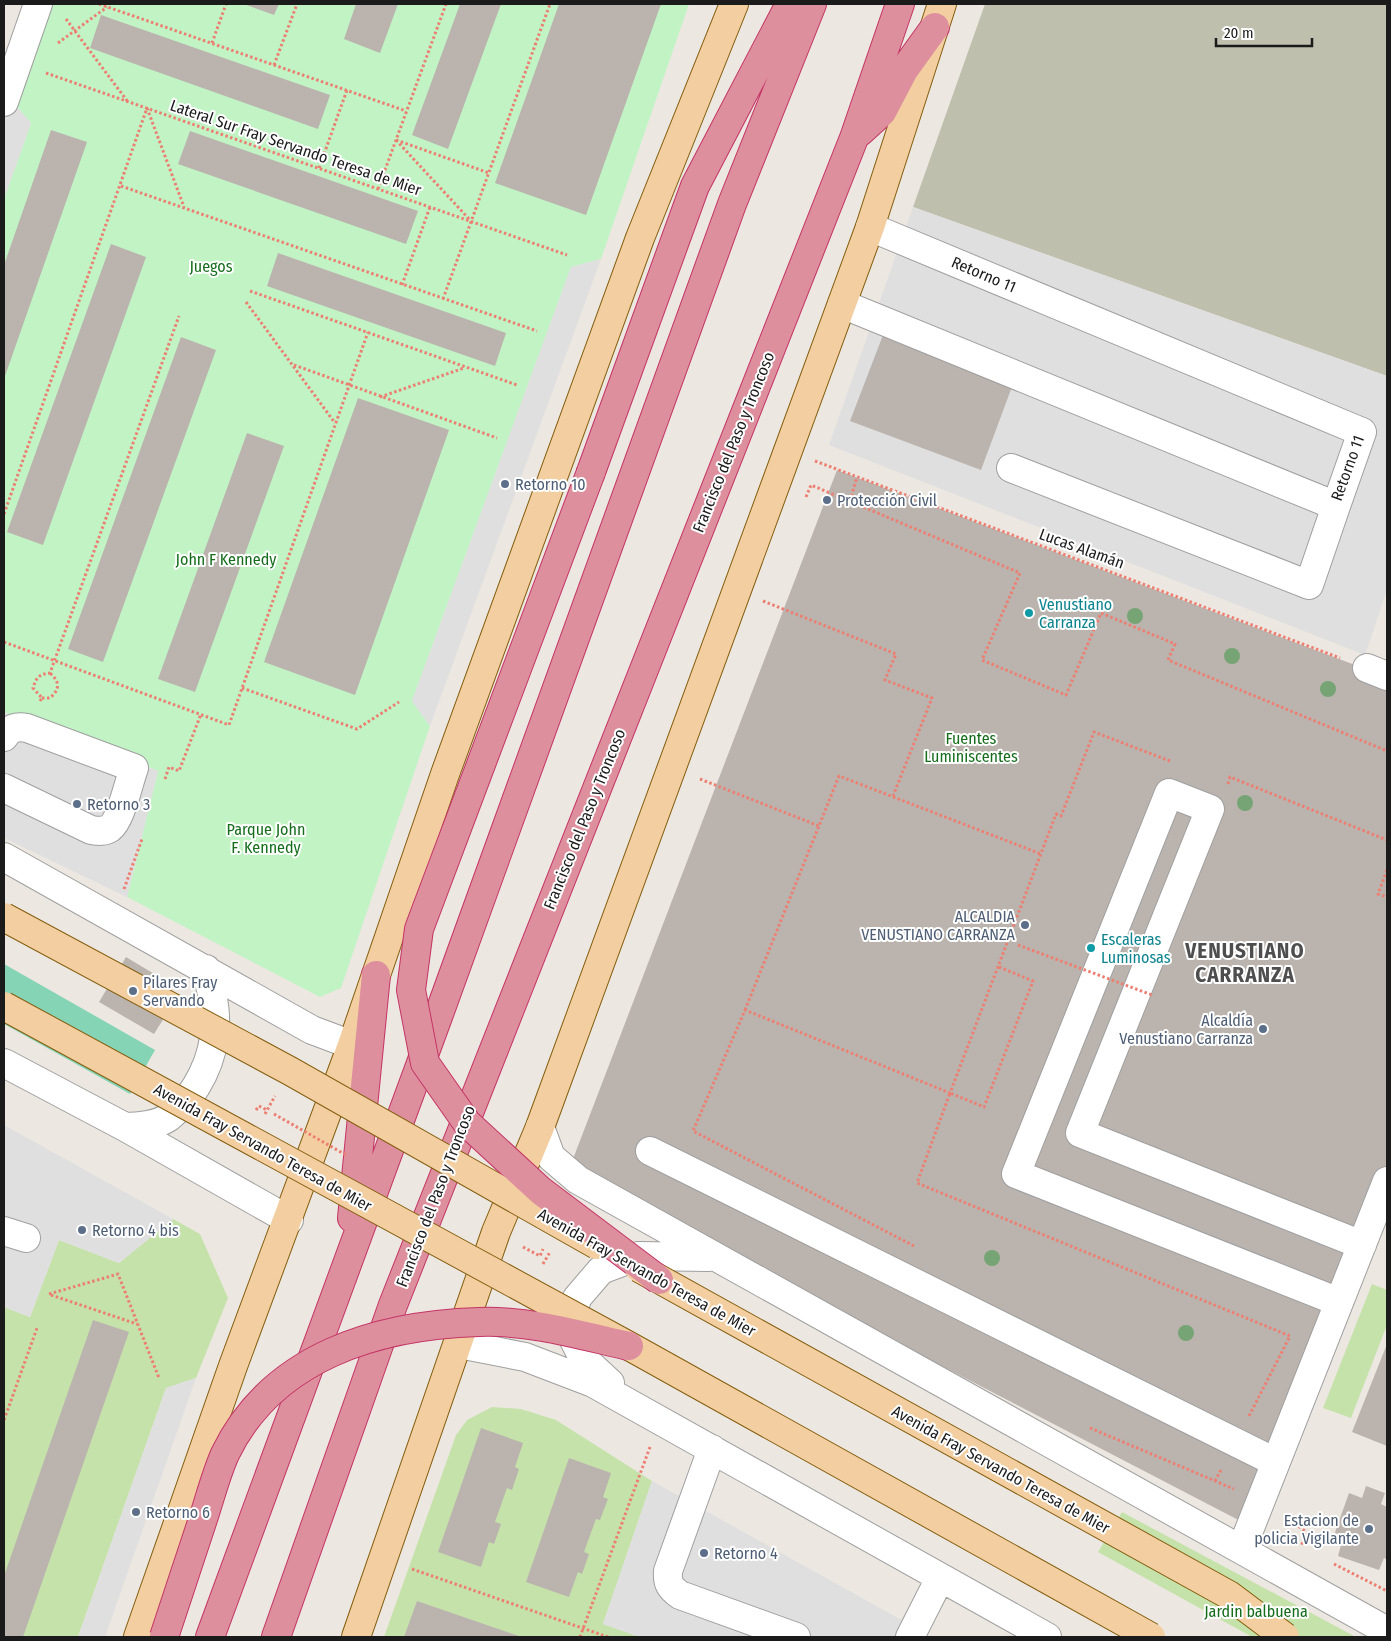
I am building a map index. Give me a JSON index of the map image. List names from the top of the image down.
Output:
{
  "streets": {
    "highway": ["Francisco del Paso y Troncoso"],
    "main road": ["Avenida Fray Servando Teresa de Mier"],
    "street": ["Retorno 11"],
    "path": ["Lateral Sur Fray Servando Teresa de Mier", "Lucas Alamán"]
  },
  "districts": ["VENUSTIANO CARRANZA"],
  "parks": [
    "Juegos",
    "John F Kennedy",
    "Fuentes Luminiscentes",
    "Parque John F. Kennedy",
    "Jardin balbuena"
  ],
  "places": [
    "Retorno 10",
    "Protección Civil",
    "Venustiano Carranza",
    "Retorno 3",
    "ALCALDIA VENUSTIANO CARRANZA",
    "Escaleras Luminosas",
    "Pilares Fray Servando",
    "Alcaldía Venustiano Carranza",
    "Retorno 4 bis",
    "Retorno 6",
    "Estacion de policia Vigilante",
    "Retorno 4"
  ],
  "scale_bar": "20 m"
}
